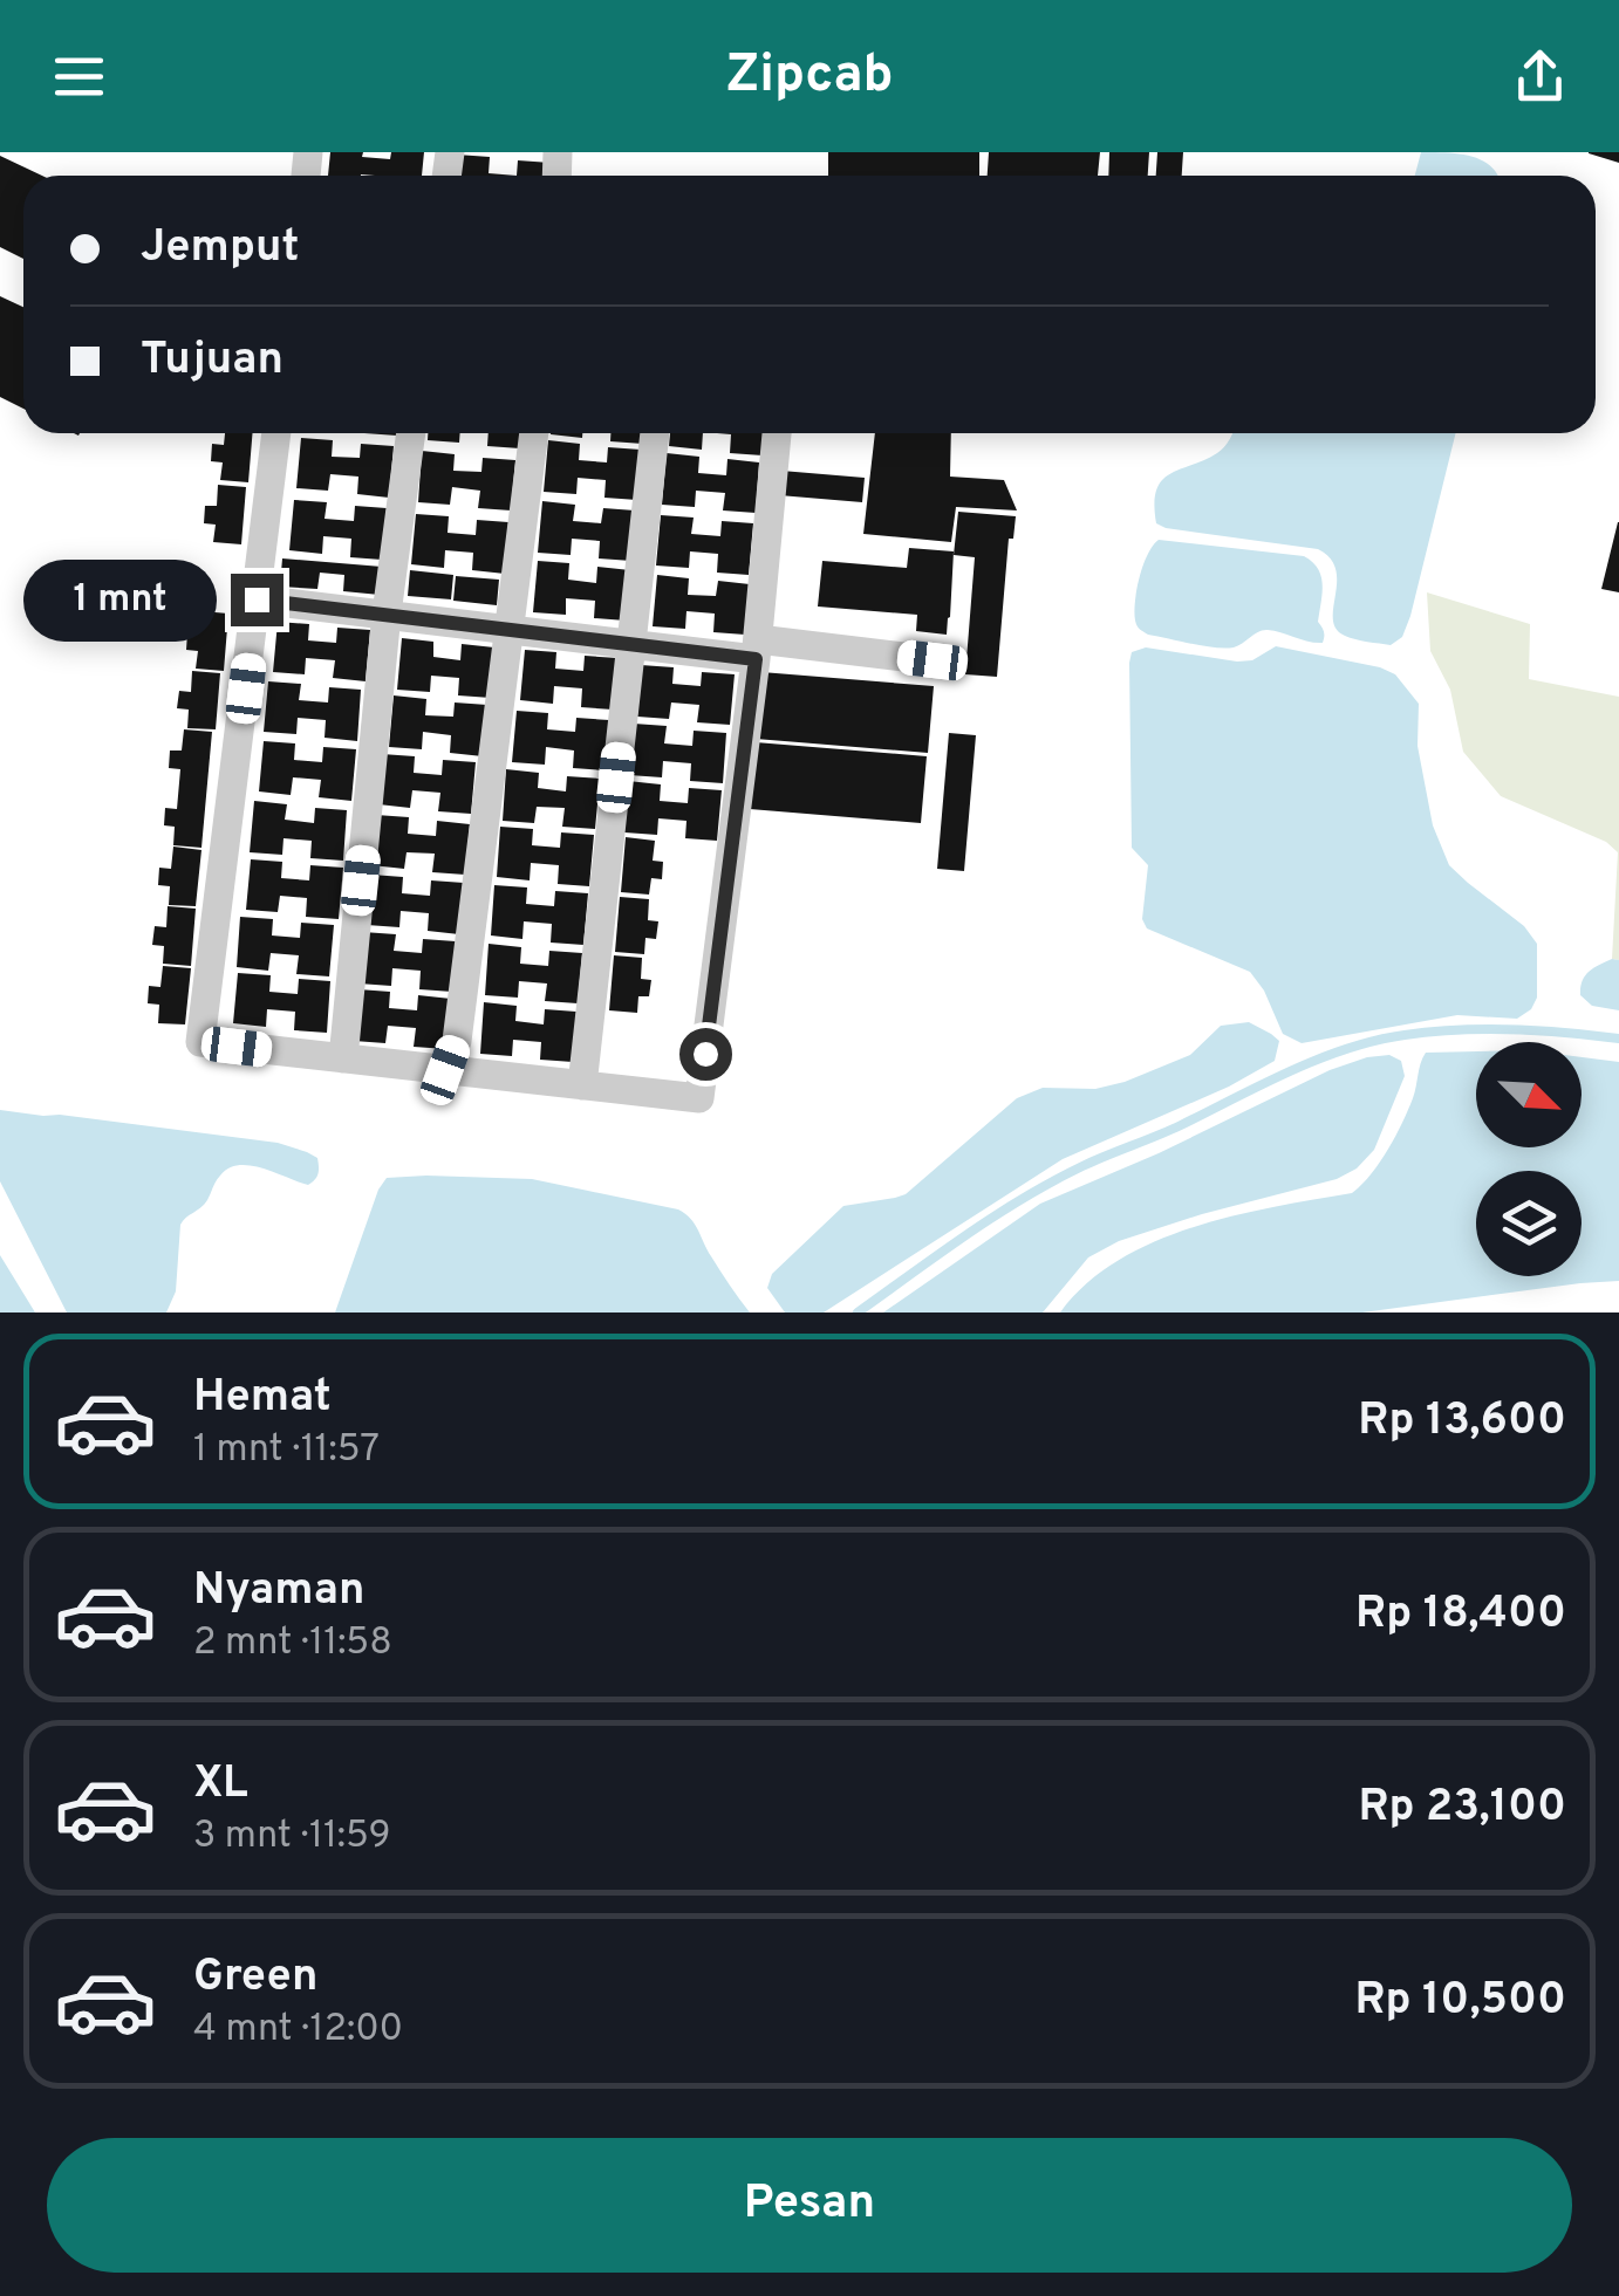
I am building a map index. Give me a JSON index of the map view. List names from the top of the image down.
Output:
{
  "north": "bottom right",
  "page": {
    "header": "Zipcab",
    "banner": ["Jemput", "Tujuan"],
    "bubble": "1 mnt",
    "list": [
      {
        "name": "Hemat",
        "note": "1 mnt · 11:57",
        "value": "Rp 13,600"
      },
      {
        "name": "Nyaman",
        "note": "2 mnt · 11:58",
        "value": "Rp 18,400"
      },
      {
        "name": "XL",
        "note": "3 mnt · 11:59",
        "value": "Rp 23,100"
      },
      {
        "name": "Green",
        "note": "4 mnt · 12:00",
        "value": "Rp 10,500"
      }
    ],
    "buttons": "Pesan"
  }
}
